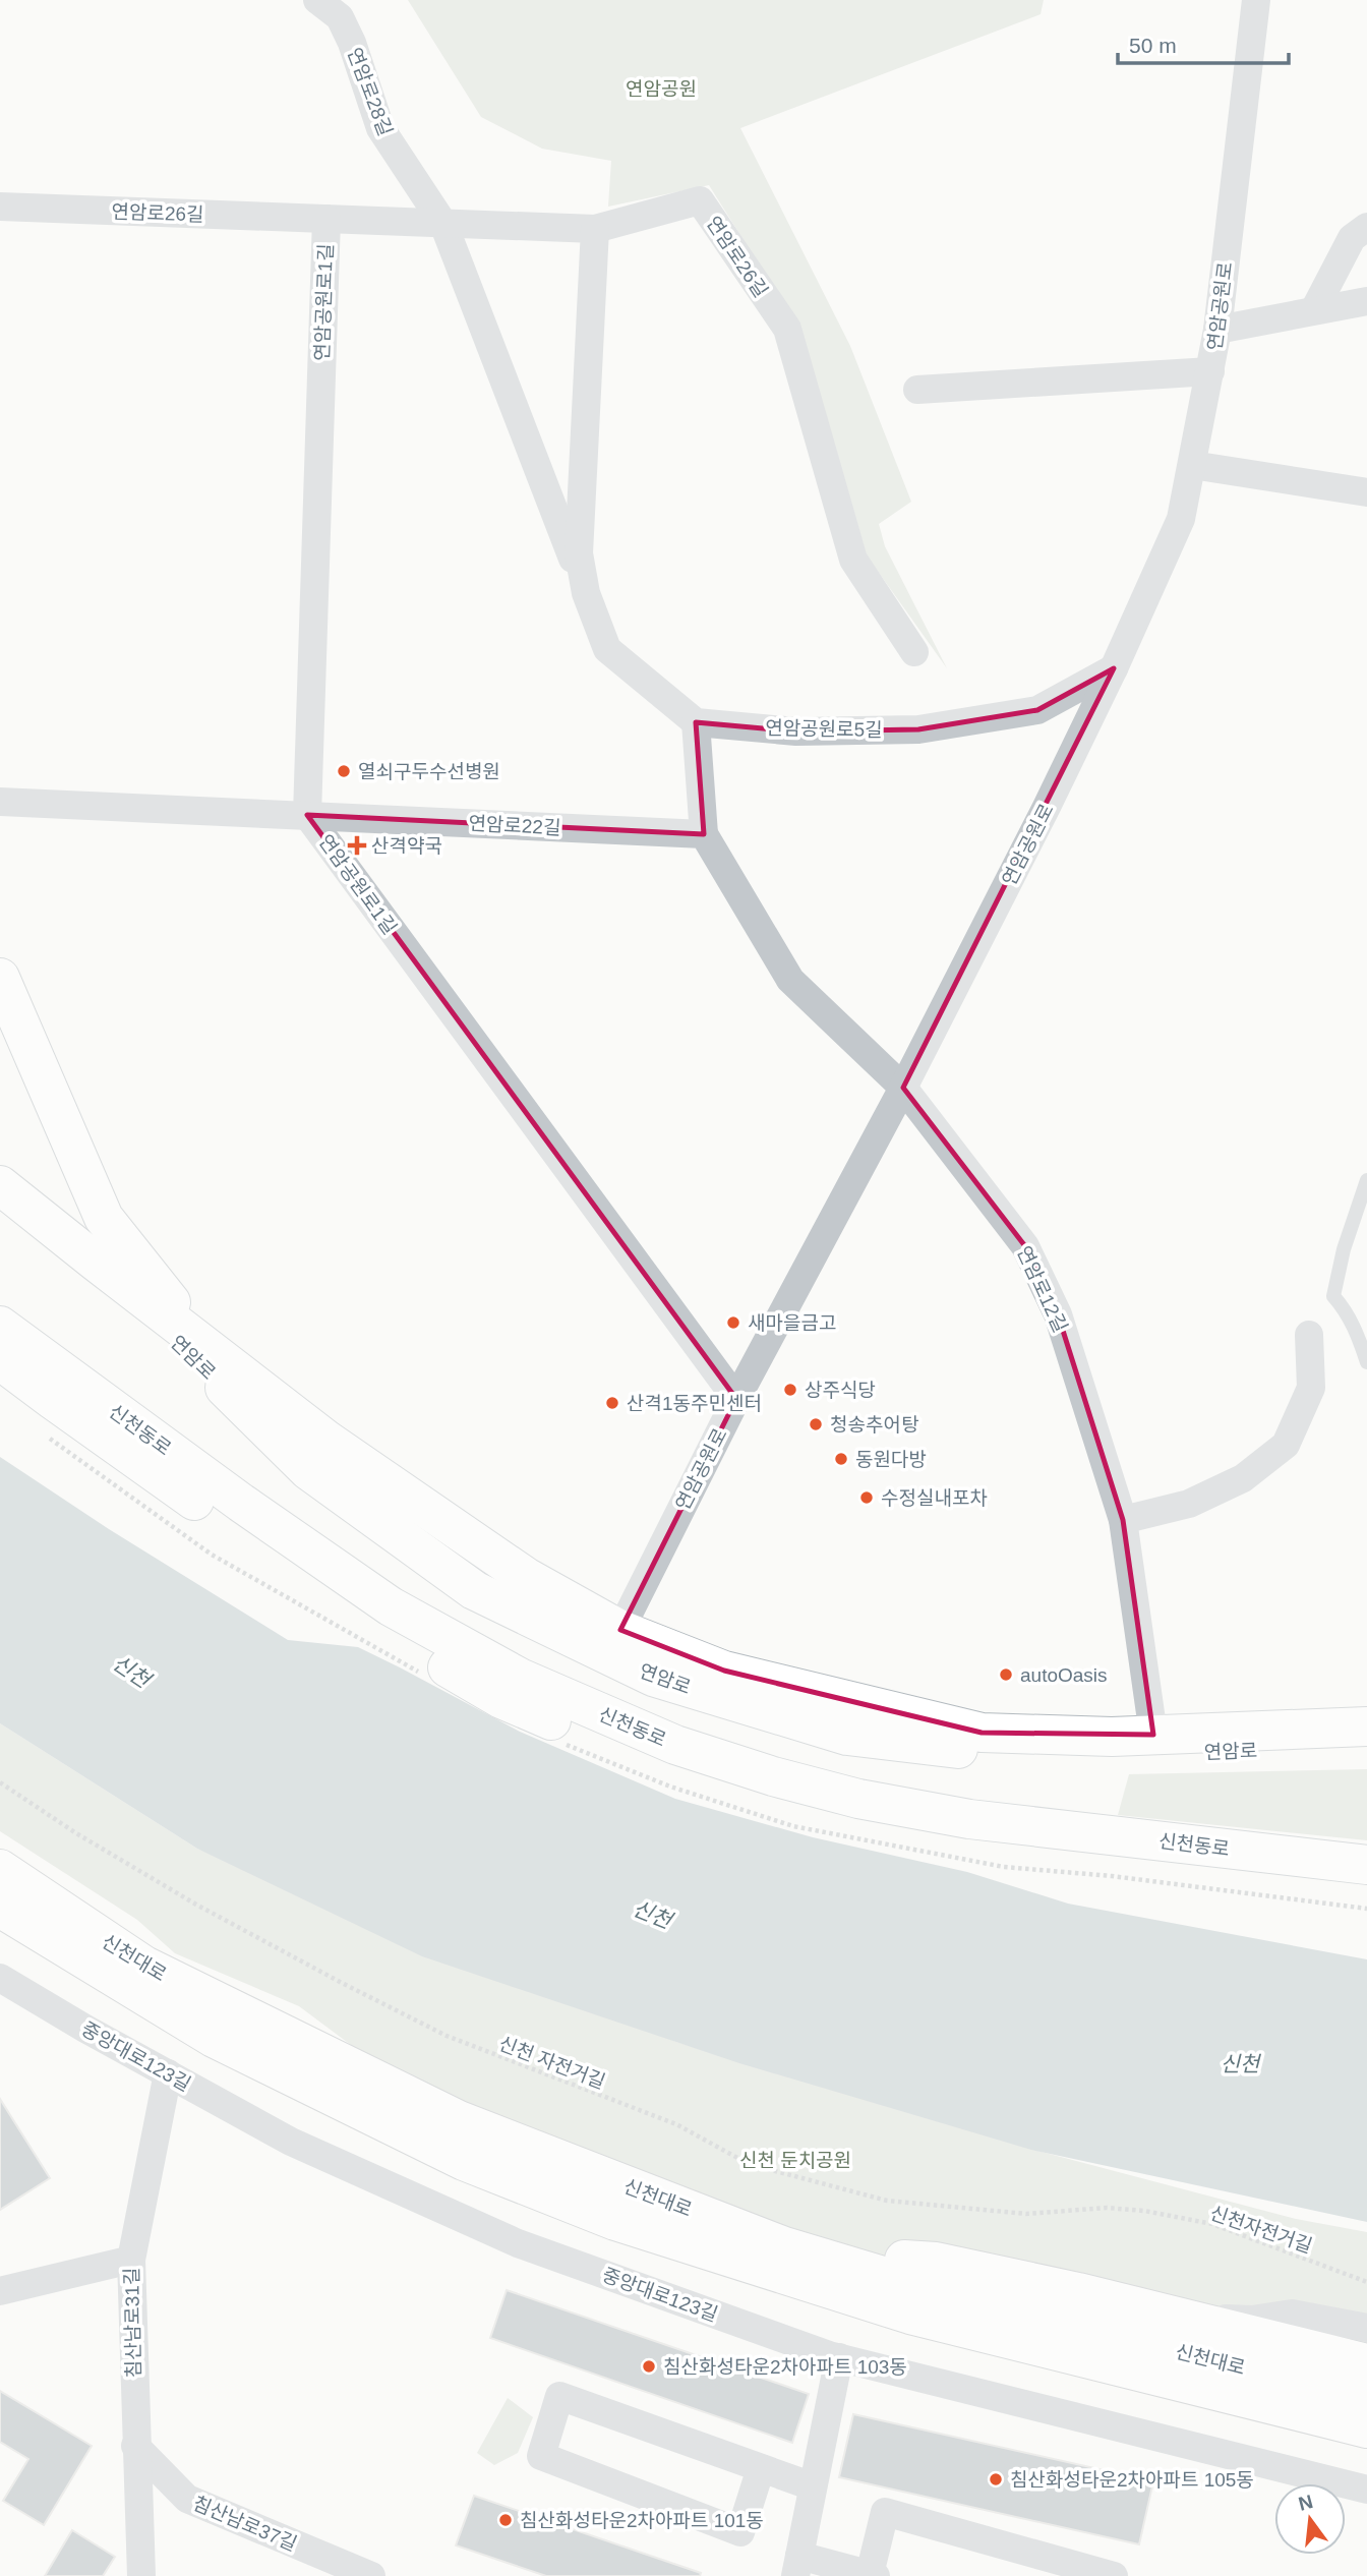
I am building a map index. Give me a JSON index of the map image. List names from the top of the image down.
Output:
{
  "streets": {
    "main road": ["연암로", "신천동로", "신천대로"],
    "street": [
      "연암로28길",
      "연암로26길",
      "연암공원로1길",
      "연암공원로",
      "연암공원로5길",
      "연암로22길",
      "연암로12길",
      "중앙대로123길",
      "침산남로31길",
      "침산남로37길"
    ],
    "path": ["신천 자전거길", "신천자전거길"]
  },
  "crossings": [
    ["연암로28길", "연암로26길"],
    ["연암로26길", "연암공원로1길"],
    ["연암공원로1길", "연암공원로"],
    ["연암공원로1길", "연암로22길"],
    ["연암공원로", "연암공원로5길"],
    ["연암공원로", "연암로12길"],
    ["연암공원로", "연암로"],
    ["연암로12길", "연암로"],
    ["중앙대로123길", "침산남로31길"],
    ["신천 자전거길", "신천자전거길"],
    ["침산남로31길", "침산남로37길"]
  ],
  "water": ["신천"],
  "parks": ["연암공원", "신천 둔치공원"],
  "places": {
    "other": [
      "열쇠구두수선병원",
      "새마을금고",
      "상주식당",
      "산격1동주민센터",
      "청송추어탕",
      "동원다방",
      "수정실내포차",
      "autoOasis",
      "침산화성타운2차아파트 103동",
      "침산화성타운2차아파트 105동",
      "침산화성타운2차아파트 101동"
    ],
    "health": ["산격약국"]
  },
  "scale_bar": "50 m",
  "north": "top"
}
